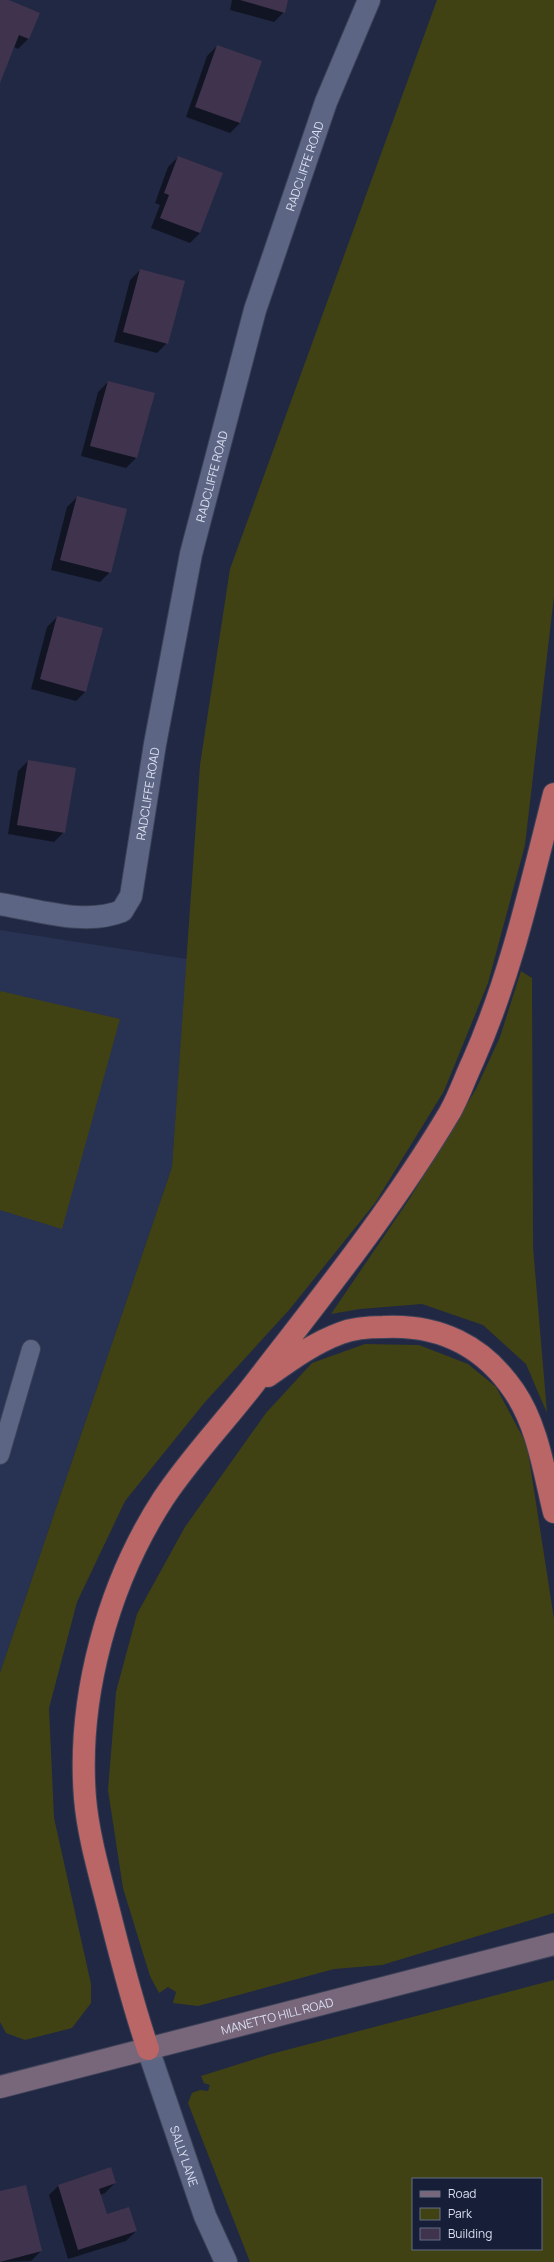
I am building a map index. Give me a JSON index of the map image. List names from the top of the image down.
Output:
{
  "streets": {
    "main road": ["MANETTO HILL ROAD"],
    "street": ["RADCLIFFE ROAD", "SALLY LANE"]
  },
  "crossings": [
    ["MANETTO HILL ROAD", "SALLY LANE"]
  ],
  "legend": ["Road", "Park", "Building"]
}
